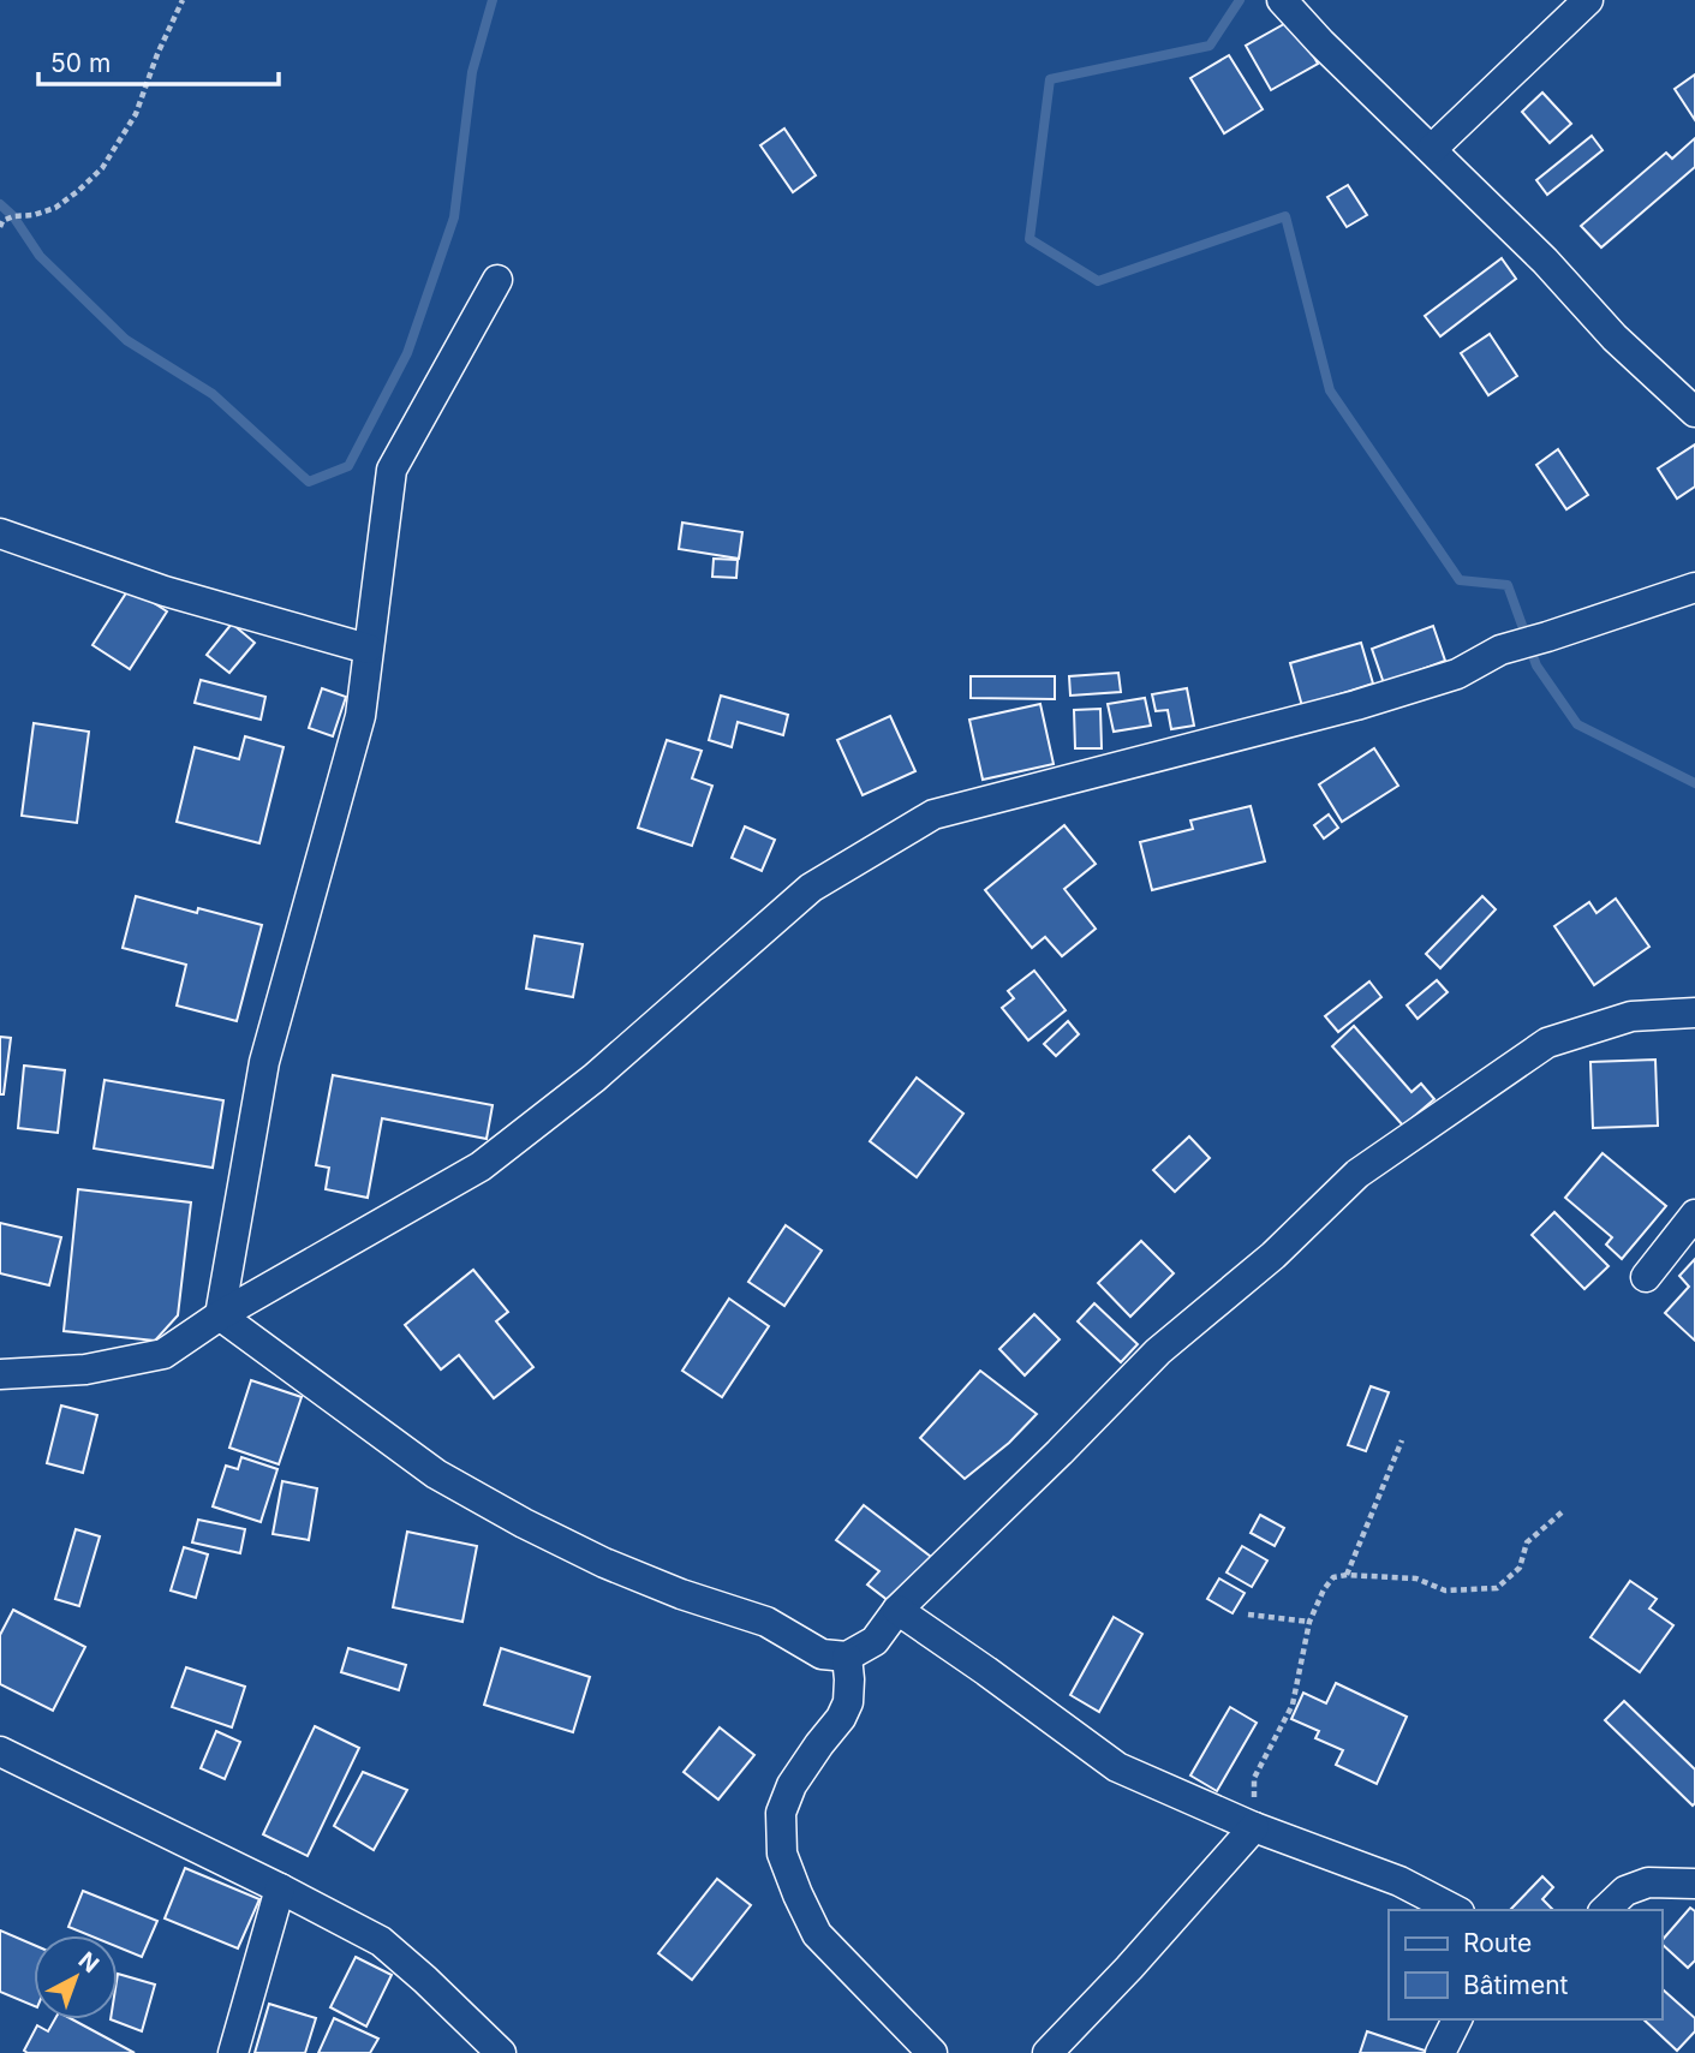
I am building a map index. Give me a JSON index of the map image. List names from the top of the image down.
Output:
{
  "legend": ["Route", "Bâtiment"],
  "scale_bar": "50 m",
  "north": "top right"
}
